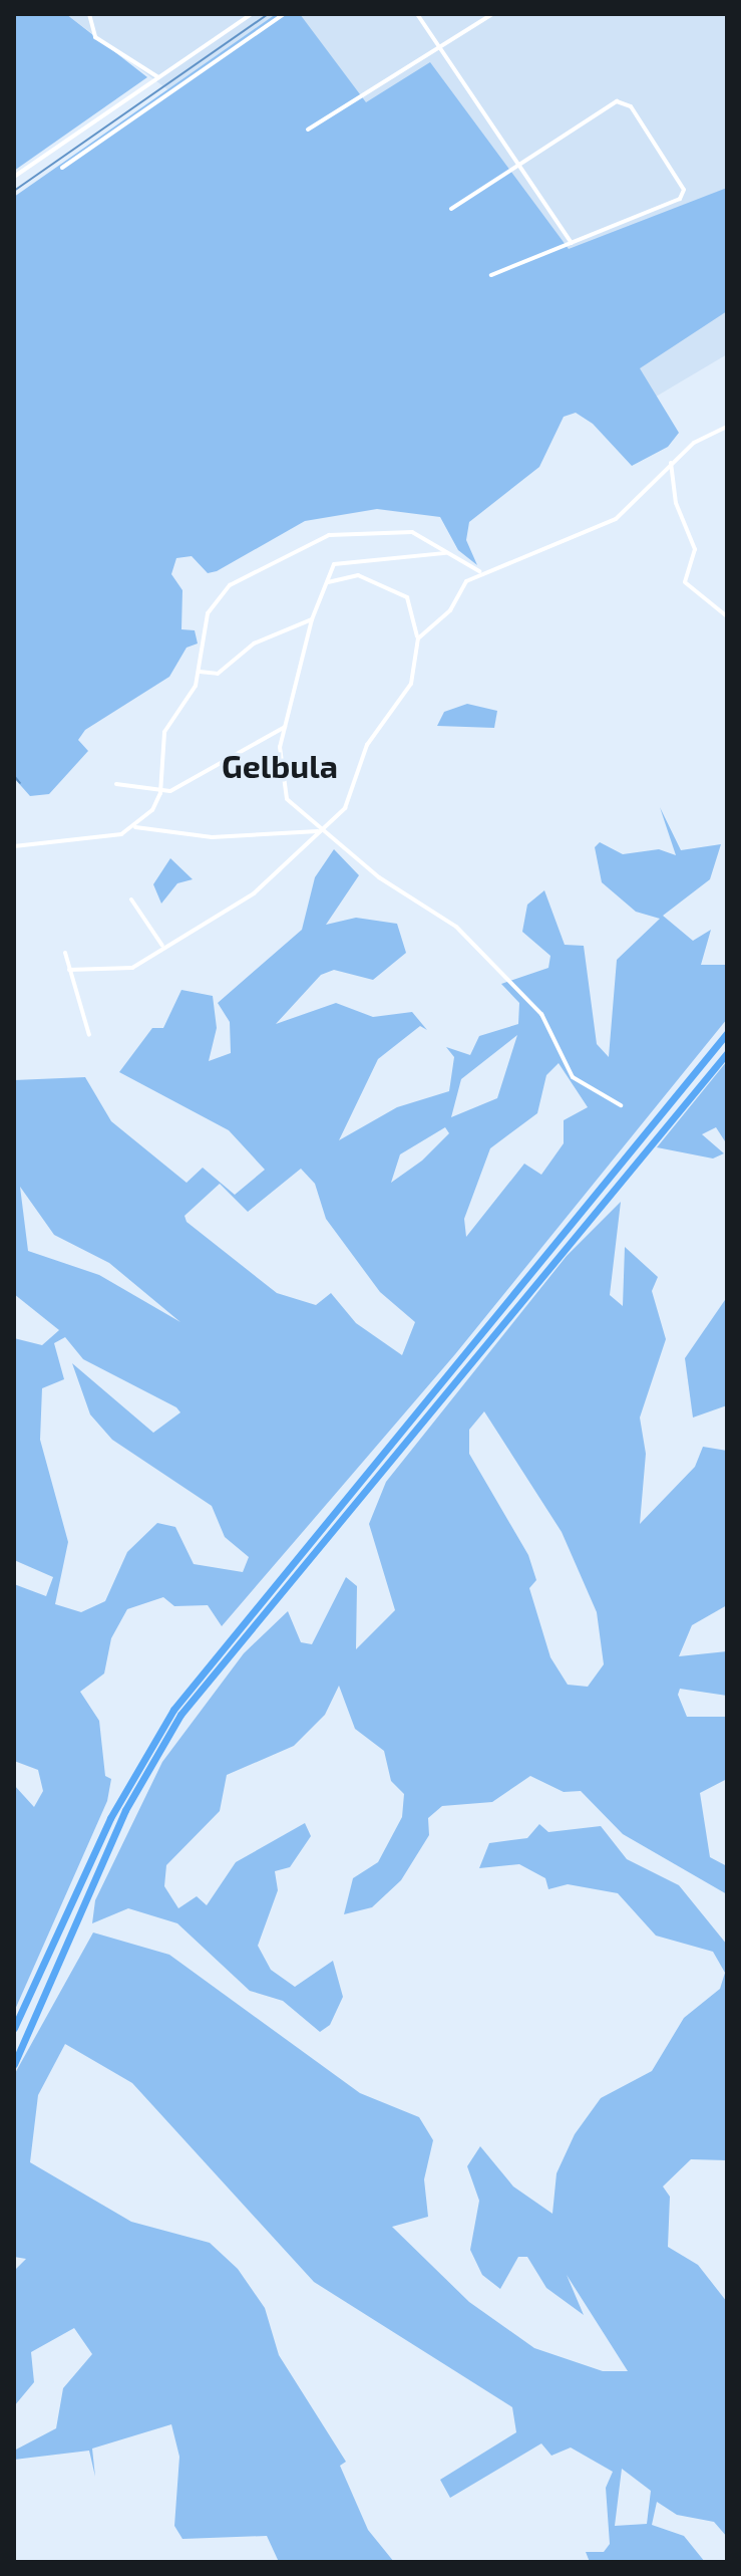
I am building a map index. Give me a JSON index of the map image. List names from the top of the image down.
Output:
{
  "districts": ["Gelbula"]
}
